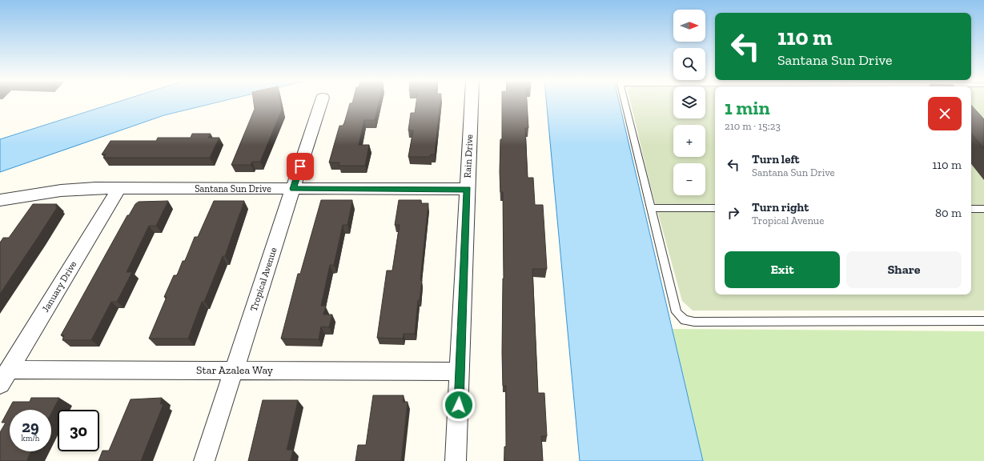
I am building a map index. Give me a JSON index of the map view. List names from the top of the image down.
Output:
{
  "streets": {
    "street": [
      "Rain Drive",
      "Santana Sun Drive",
      "Tropical Avenue",
      "January Drive",
      "Star Azalea Way"
    ]
  },
  "crossings": [
    ["Rain Drive", "Santana Sun Drive"],
    ["Rain Drive", "Star Azalea Way"],
    ["Santana Sun Drive", "Tropical Avenue"],
    ["Santana Sun Drive", "January Drive"],
    ["Tropical Avenue", "Star Azalea Way"],
    ["January Drive", "Star Azalea Way"]
  ],
  "north": "right",
  "page": {
    "map_buttons": ["+", "−"],
    "turn": ["110 m", "Santana Sun Drive"],
    "heading": ["1 min", "210 m · 15:23"],
    "list": [
      {
        "name": "Turn left",
        "note": "Santana Sun Drive",
        "value": "110 m"
      },
      {
        "name": "Turn right",
        "note": "Tropical Avenue",
        "value": "80 m"
      }
    ],
    "buttons": ["Exit", "Share"],
    "speed": "29 km/h",
    "limit": "30"
  }
}
